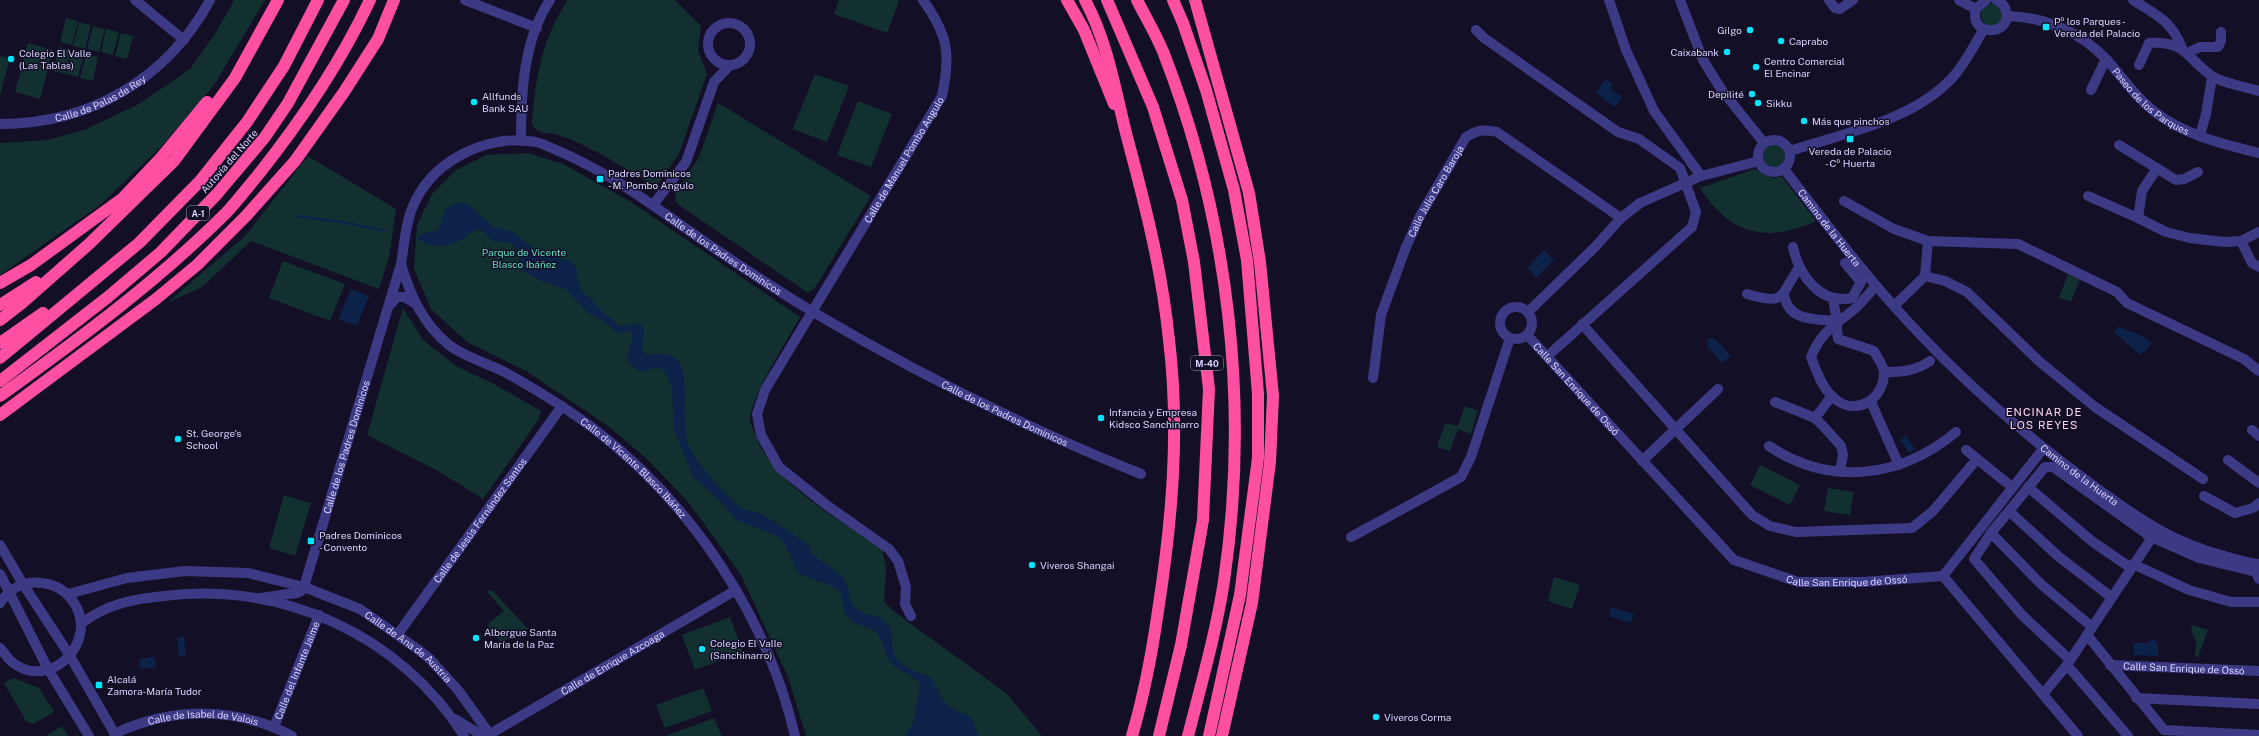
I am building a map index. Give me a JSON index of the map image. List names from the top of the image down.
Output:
{
  "streets": {
    "highway": ["Autovía del Norte", "A-1", "M-40"],
    "street": [
      "Calle de Palas de Rey",
      "Paseo de los Parques",
      "Calle de Manuel Pombo Angulo",
      "Calle Julio Caro Baroja",
      "Camino de la Huerta",
      "Calle de los Padres Dominicos",
      "Calle San Enrique de Ossó",
      "Calle de Vicente Blasco Ibáñez",
      "Calle de Jesús Fernández Santos",
      "Calle de Ana de Austria",
      "Calle de Enrique Azcoaga",
      "Calle del Infante Jaime",
      "Calle de Isabel de Valois"
    ]
  },
  "crossings": [
    ["Calle de Manuel Pombo Angulo", "Calle de los Padres Dominicos"],
    ["Calle de los Padres Dominicos", "Calle de Vicente Blasco Ibáñez"],
    ["Calle de los Padres Dominicos", "Calle de Ana de Austria"],
    ["Calle de Vicente Blasco Ibáñez", "Calle de Jesús Fernández Santos"],
    ["Calle de Vicente Blasco Ibáñez", "Calle de Enrique Azcoaga"],
    ["Calle de Jesús Fernández Santos", "Calle de Ana de Austria"],
    ["Calle de Ana de Austria", "Calle de Enrique Azcoaga"],
    ["Calle de Ana de Austria", "Calle del Infante Jaime"],
    ["Calle del Infante Jaime", "Calle de Isabel de Valois"]
  ],
  "districts": ["ENCINAR DE LOS REYES"],
  "parks": ["Parque de Vicente Blasco Ibáñez"],
  "places": {
    "transit": [
      "Pº los Parques - Vereda del Palacio",
      "Vereda de Palacio - Cº Huerta",
      "Padres Dominicos - M. Pombo Angulo",
      "Padres Dominicos - Convento",
      "Alcalá Zamora-María Tudor"
    ],
    "other": [
      "Gilgo",
      "Caprabo",
      "Caixabank",
      "Colegio El Valle (Las Tablas)",
      "Centro Comercial El Encinar",
      "Depilité",
      "Allfunds Bank SAU",
      "Sikku",
      "Más que pinchos",
      "Infancia y Empresa Kidsco Sanchinarro",
      "St. George's School",
      "Viveros Shangai",
      "Albergue Santa María de la Paz",
      "Colegio El Valle (Sanchinarro)",
      "Viveros Corma"
    ]
  }
}
